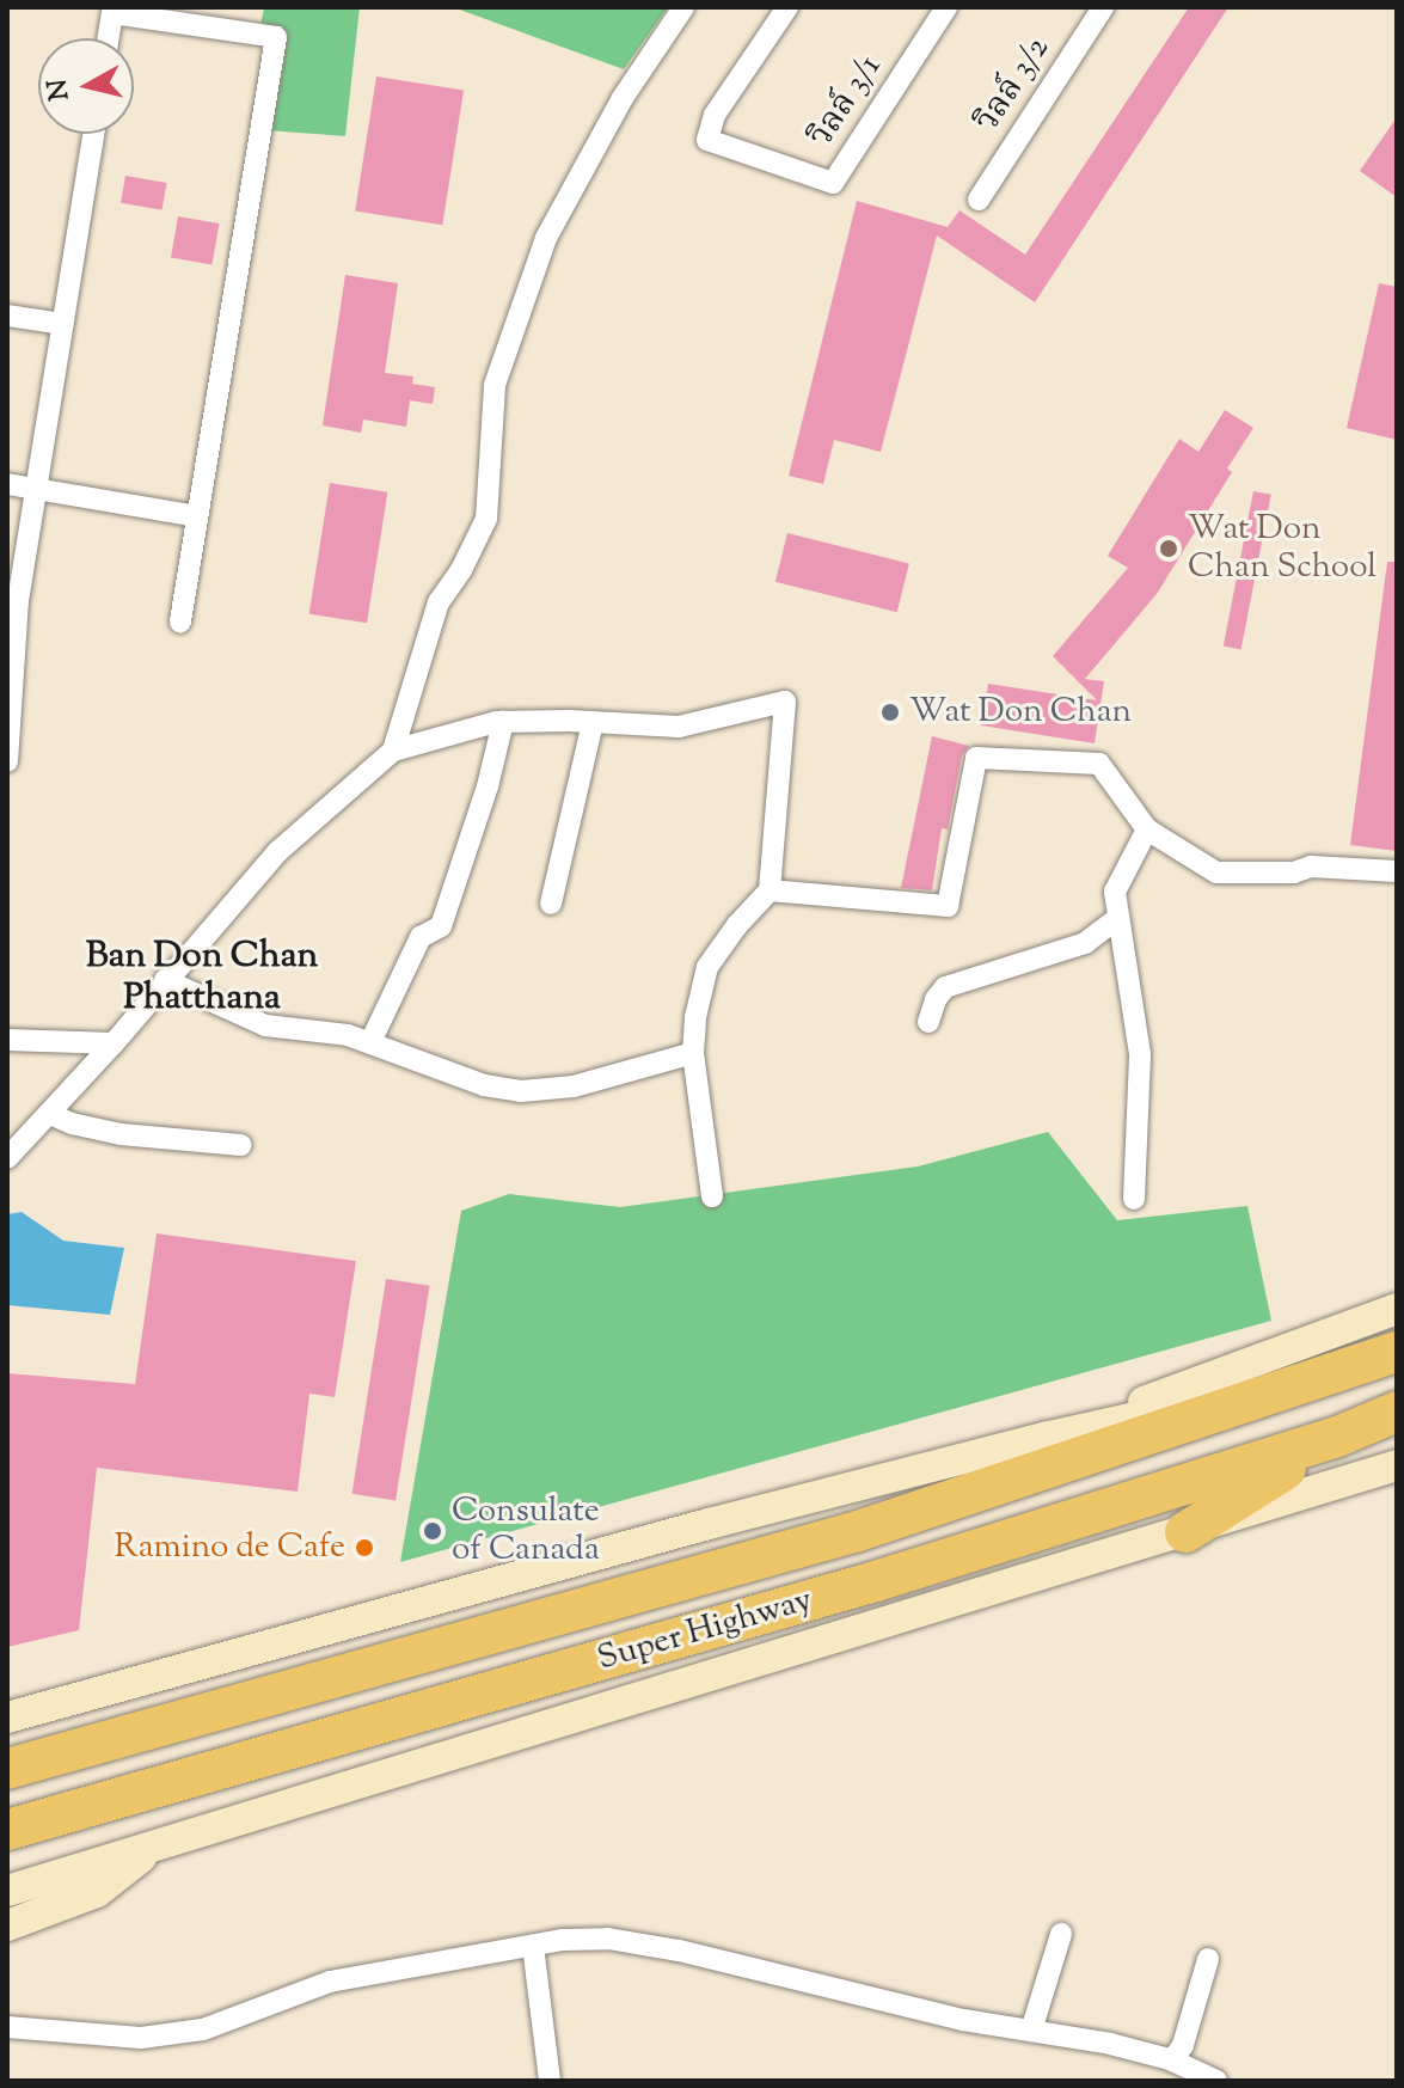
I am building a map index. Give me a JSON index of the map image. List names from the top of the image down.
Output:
{
  "streets": {
    "highway": ["Super Highway"],
    "street": ["วิลล์ 3/2", "วิลล์ 3/1"]
  },
  "districts": ["Ban Don Chan Phatthana"],
  "places": [
    "Wat Don Chan School",
    "Wat Don Chan",
    "Consulate of Canada",
    "Ramino de Cafe"
  ],
  "north": "left"
}
